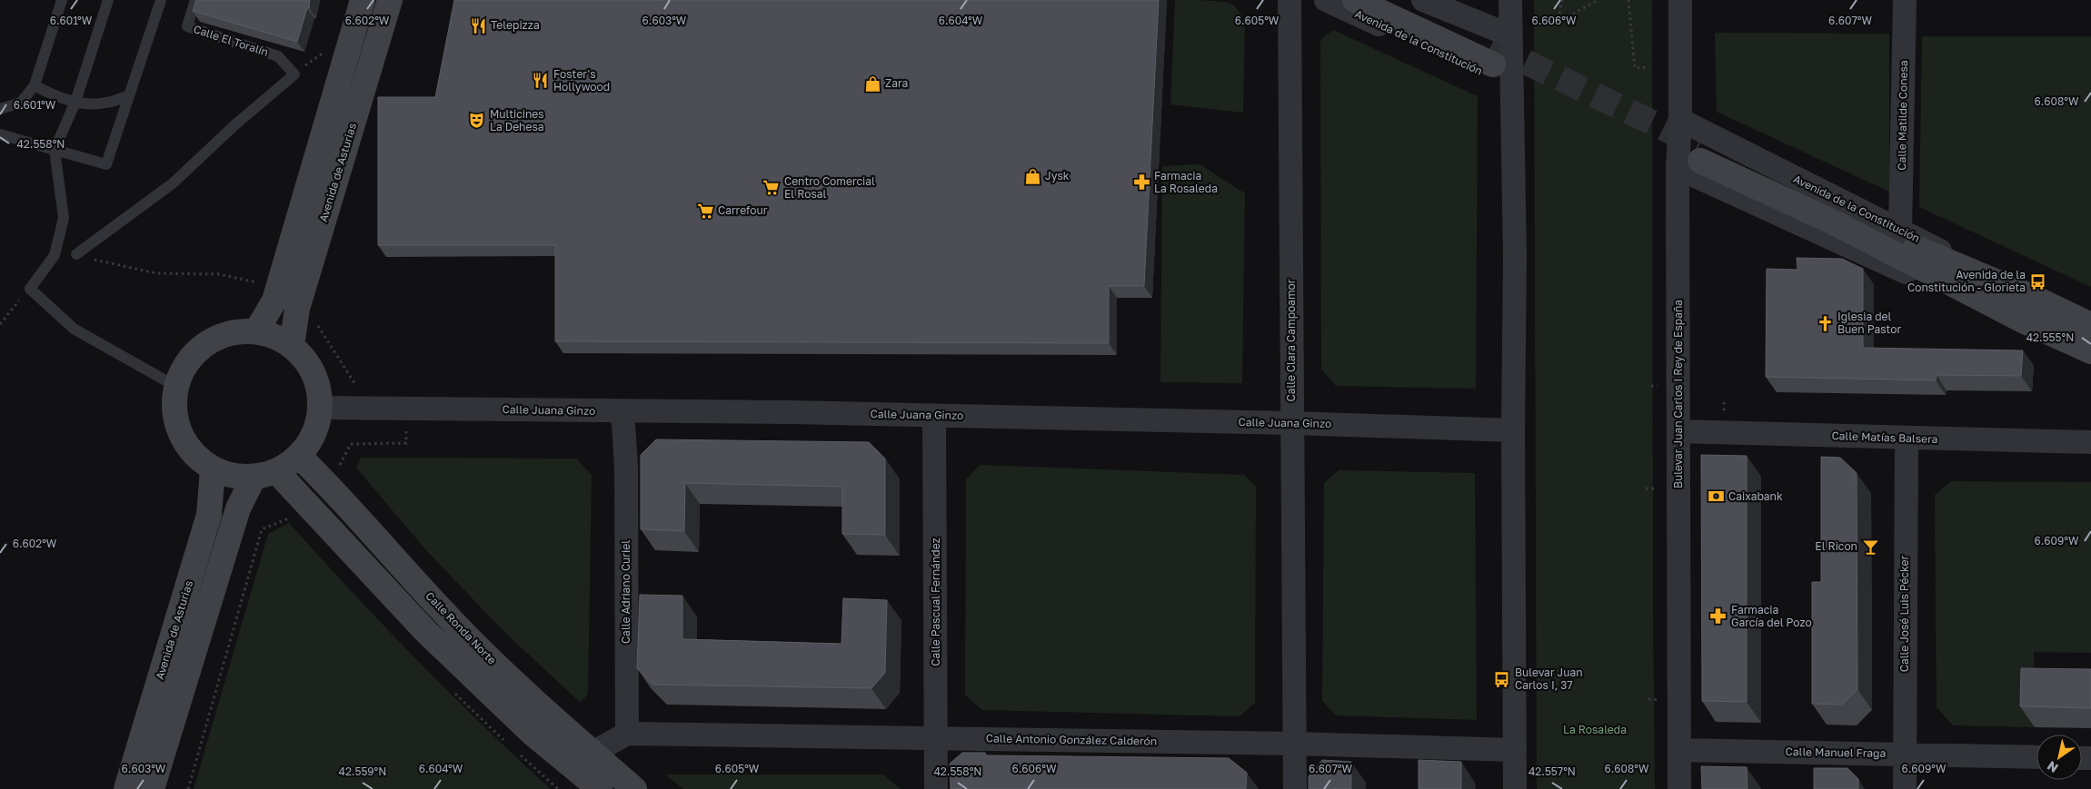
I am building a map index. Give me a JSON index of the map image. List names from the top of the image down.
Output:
{
  "streets": {
    "street": [
      "Avenida de la Constitución",
      "Calle Matilde Conesa",
      "Avenida de Asturias",
      "Calle Clara Campoamor",
      "Bulevar Juan Carlos I Rey de España",
      "Calle Juana Ginzo",
      "Calle Matías Balsera",
      "Calle Adriano Curiel",
      "Calle Pascual Fernández",
      "Calle José Luis Pécker",
      "Calle Ronda Norte",
      "Calle Antonio González Calderón",
      "Calle Manuel Fraga"
    ],
    "lane": ["Calle El Toralín"]
  },
  "crossings": [
    ["Avenida de la Constitución", "Calle Matilde Conesa"],
    ["Avenida de la Constitución", "Bulevar Juan Carlos I Rey de España"],
    ["Avenida de Asturias", "Calle Juana Ginzo"],
    ["Avenida de Asturias", "Calle Ronda Norte"],
    ["Calle Clara Campoamor", "Calle Juana Ginzo"],
    ["Calle Clara Campoamor", "Calle Antonio González Calderón"],
    ["Bulevar Juan Carlos I Rey de España", "Calle Matías Balsera"],
    ["Bulevar Juan Carlos I Rey de España", "Calle Manuel Fraga"],
    ["Calle Juana Ginzo", "Calle Adriano Curiel"],
    ["Calle Juana Ginzo", "Calle Pascual Fernández"],
    ["Calle Juana Ginzo", "Calle Ronda Norte"],
    ["Calle Matías Balsera", "Calle José Luis Pécker"],
    ["Calle Adriano Curiel", "Calle Antonio González Calderón"],
    ["Calle Pascual Fernández", "Calle Antonio González Calderón"],
    ["Calle José Luis Pécker", "Calle Manuel Fraga"]
  ],
  "parks": ["La Rosaleda"],
  "places": {
    "restaurant": ["Telepizza", "Foster's Hollywood"],
    "shop": ["Zara", "Jysk"],
    "theatre": ["Multicines La Dehesa"],
    "pharmacy": ["Farmacia La Rosaleda", "Farmacia García del Pozo"],
    "supermarket": ["Centro Comercial El Rosal", "Carrefour"],
    "bus stop": ["Avenida de la Constitución - Glorieta", "Bulevar Juan Carlos I, 37"],
    "church": ["Iglesia del Buen Pastor"],
    "bank": ["Caixabank"],
    "bar": ["El Ricon"]
  },
  "north": "bottom left",
  "coordinates": [
    "6.601°W",
    "6.602°W",
    "6.603°W",
    "6.604°W",
    "6.605°W",
    "6.606°W",
    "6.607°W",
    "6.608°W",
    "42.558°N",
    "42.555°N",
    "6.609°W",
    "42.559°N",
    "42.557°N"
  ]
}
